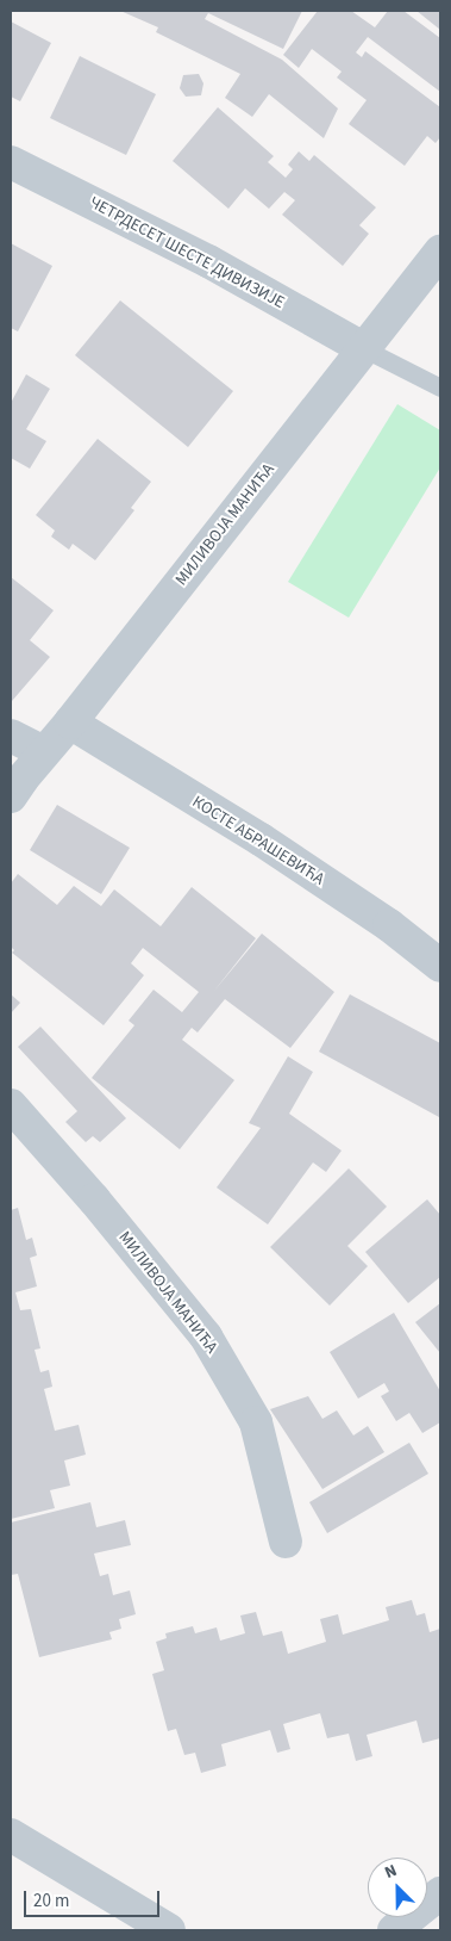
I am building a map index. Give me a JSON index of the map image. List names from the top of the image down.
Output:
{
  "streets": {
    "street": ["ЧЕТРДЕСЕТ ШЕСТЕ ДИВИЗИЈЕ", "МИЛИВОЈА МАНИЋА", "КОСТЕ АБРАШЕВИЋА"]
  },
  "crossings": [
    ["ЧЕТРДЕСЕТ ШЕСТЕ ДИВИЗИЈЕ", "МИЛИВОЈА МАНИЋА"],
    ["МИЛИВОЈА МАНИЋА", "КОСТЕ АБРАШЕВИЋА"]
  ],
  "scale_bar": "20 m",
  "north": "top left"
}
